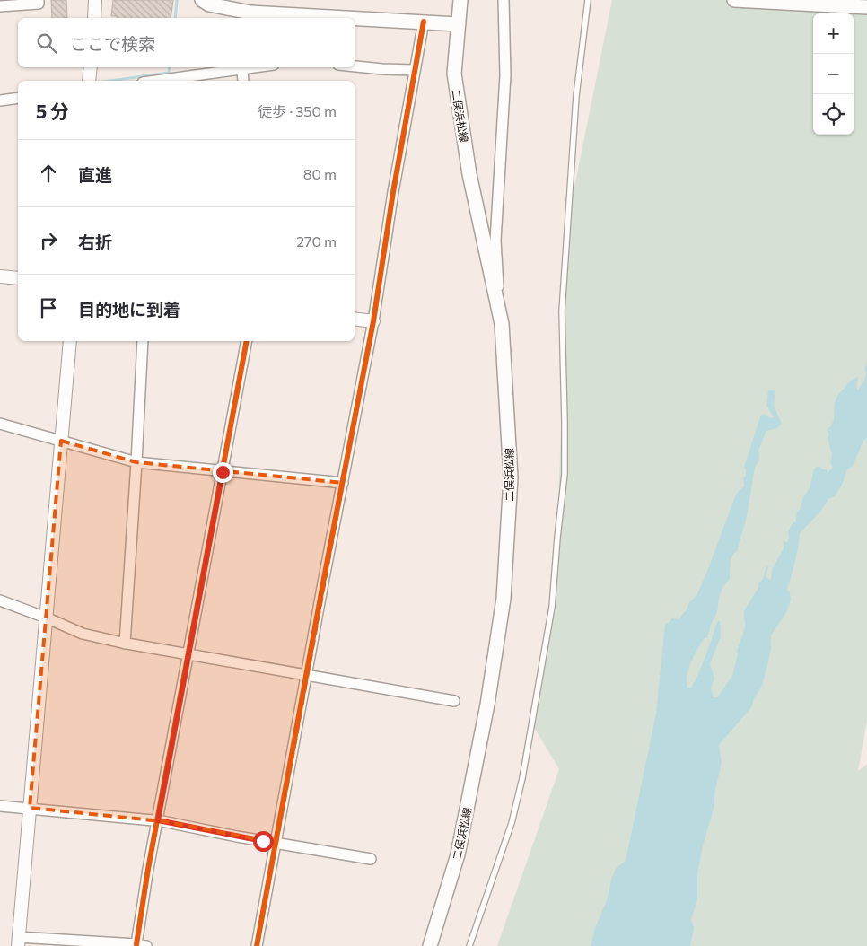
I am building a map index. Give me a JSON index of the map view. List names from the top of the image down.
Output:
{
  "streets": {
    "main road": ["二俣浜松線"]
  },
  "page": {
    "map_buttons": ["+", "−"],
    "search": "ここで検索",
    "heading": ["5 分", "徒歩 · 350 m"],
    "list": [
      ["直進", "80 m"],
      ["右折", "270 m"],
      "目的地に到着"
    ]
  }
}
